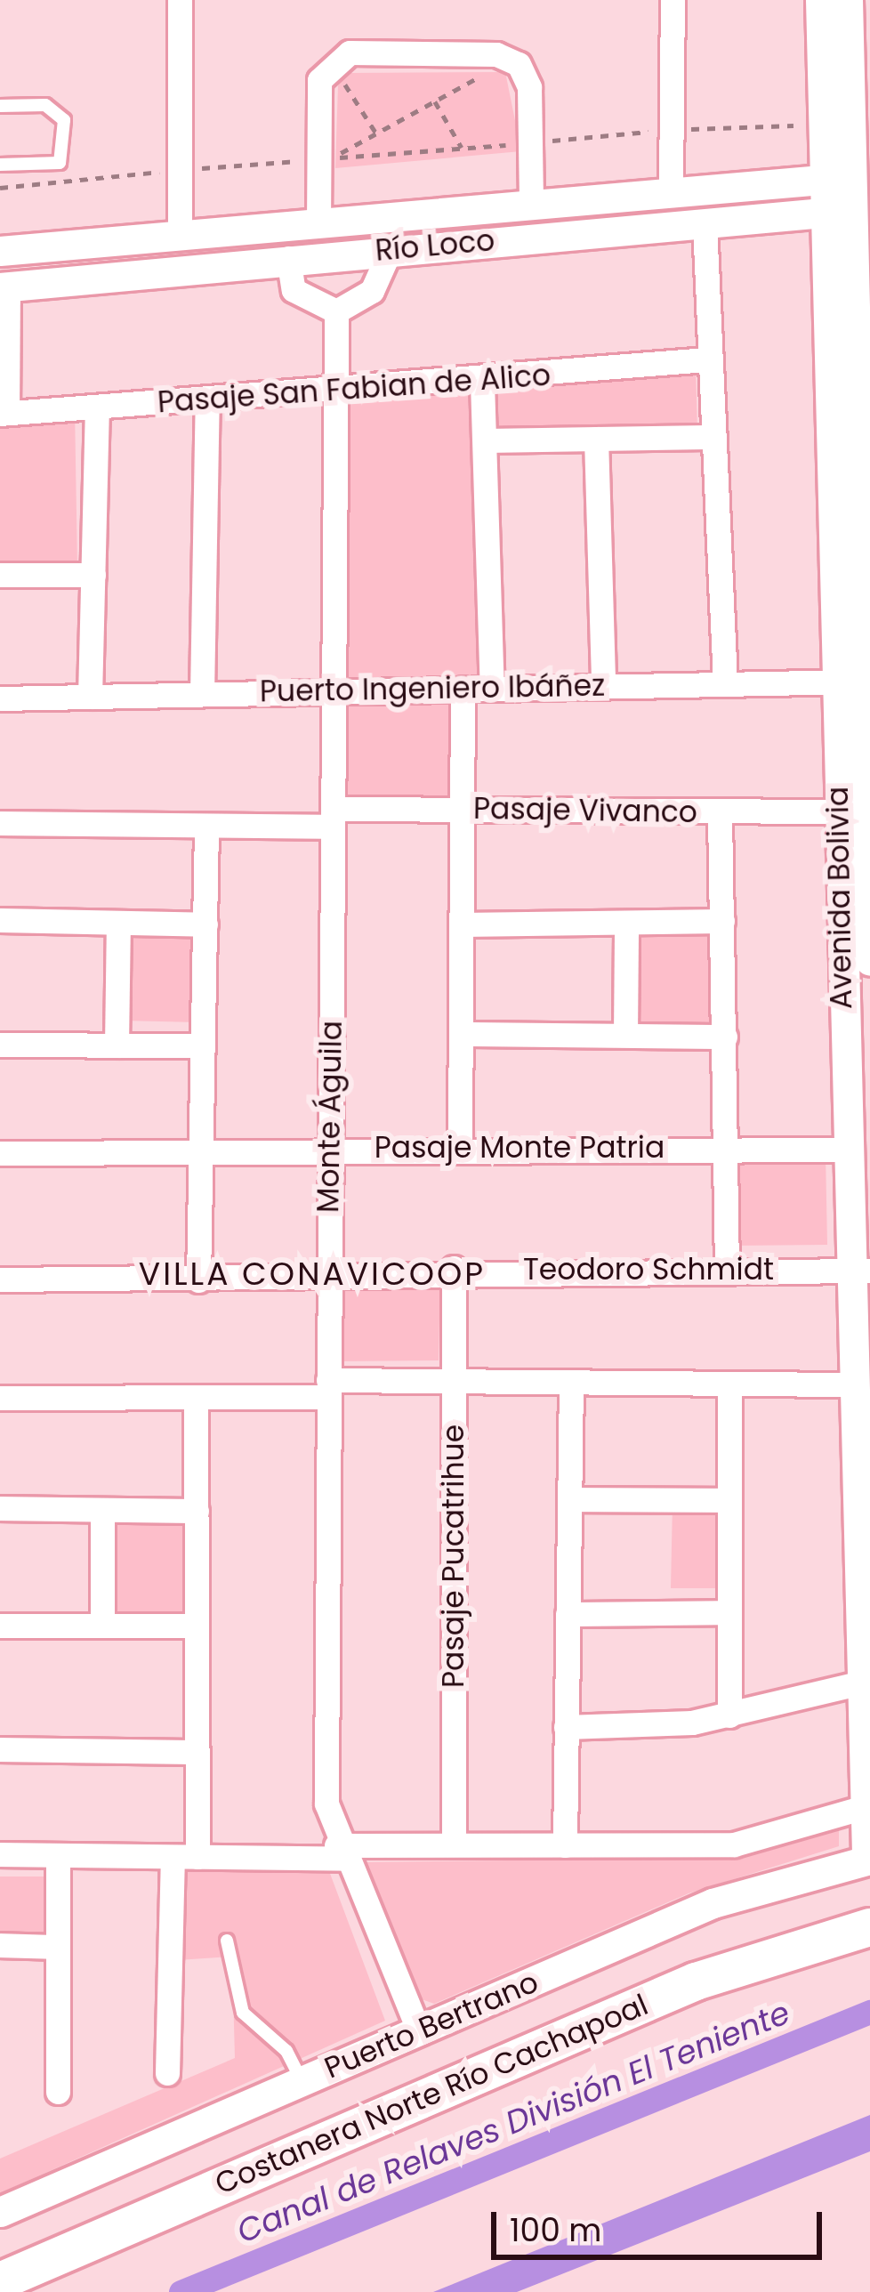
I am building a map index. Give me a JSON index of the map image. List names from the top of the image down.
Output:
{
  "streets": {
    "main road": ["Costanera Norte Río Cachapoal"],
    "street": [
      "Río Loco",
      "Pasaje San Fabian de Alico",
      "Puerto Ingeniero Ibáñez",
      "Pasaje Vivanco",
      "Avenida Bolivia",
      "Monte Águila",
      "Pasaje Monte Patria",
      "Teodoro Schmidt",
      "Pasaje Pucatrihue",
      "Puerto Bertrano"
    ]
  },
  "crossings": [
    ["Río Loco", "Avenida Bolivia"],
    ["Pasaje San Fabian de Alico", "Monte Águila"],
    ["Puerto Ingeniero Ibáñez", "Avenida Bolivia"],
    ["Puerto Ingeniero Ibáñez", "Monte Águila"],
    ["Pasaje Vivanco", "Avenida Bolivia"],
    ["Pasaje Vivanco", "Monte Águila"],
    ["Avenida Bolivia", "Pasaje Monte Patria"],
    ["Avenida Bolivia", "Teodoro Schmidt"],
    ["Avenida Bolivia", "Puerto Bertrano"],
    ["Monte Águila", "Pasaje Monte Patria"],
    ["Monte Águila", "Teodoro Schmidt"],
    ["Monte Águila", "Puerto Bertrano"],
    ["Teodoro Schmidt", "Pasaje Pucatrihue"]
  ],
  "districts": ["VILLA CONAVICOOP"],
  "water": ["Canal de Relaves División El Teniente"],
  "scale_bar": "100 m"
}
